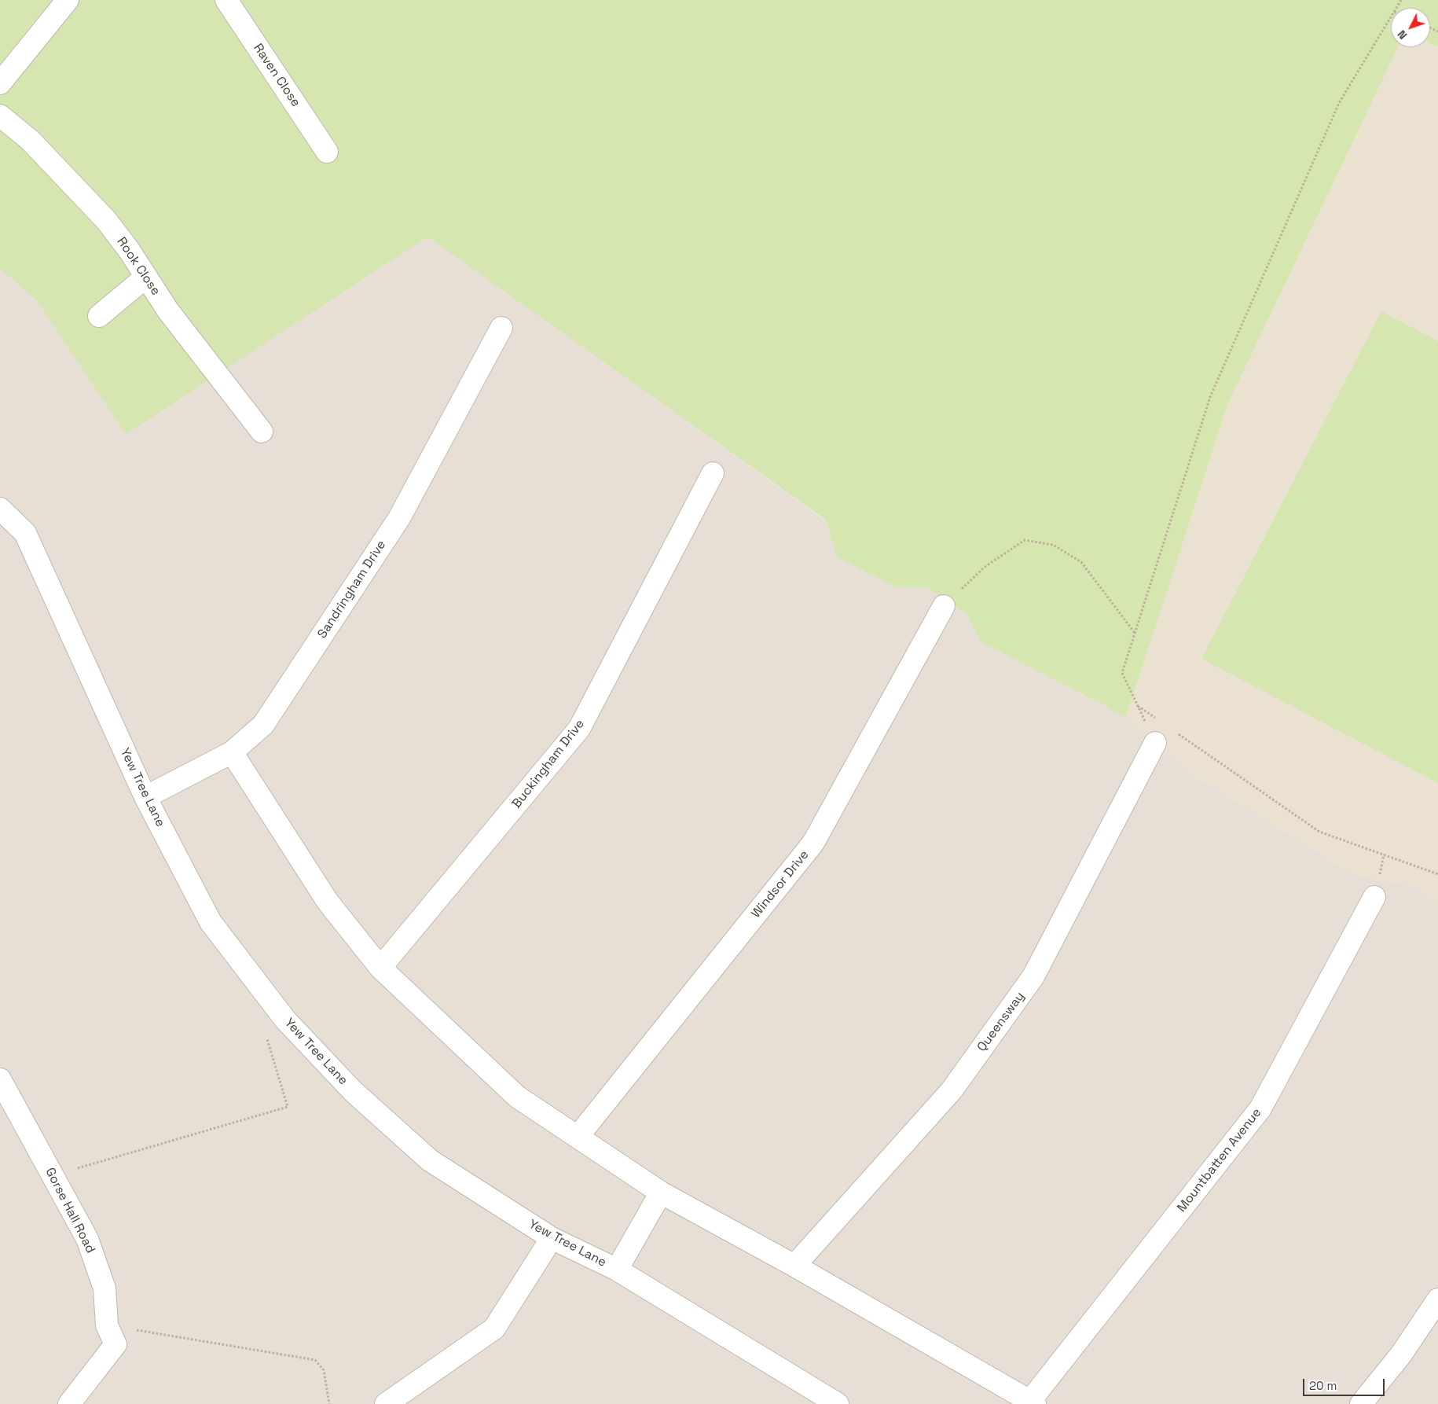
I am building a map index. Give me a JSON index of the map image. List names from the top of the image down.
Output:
{
  "streets": {
    "street": [
      "Raven Close",
      "Rook Close",
      "Sandringham Drive",
      "Buckingham Drive",
      "Yew Tree Lane",
      "Windsor Drive",
      "Queensway",
      "Mountbatten Avenue",
      "Gorse Hall Road"
    ]
  },
  "crossings": [
    ["Sandringham Drive", "Yew Tree Lane"]
  ],
  "scale_bar": "20 m",
  "north": "bottom left"
}
